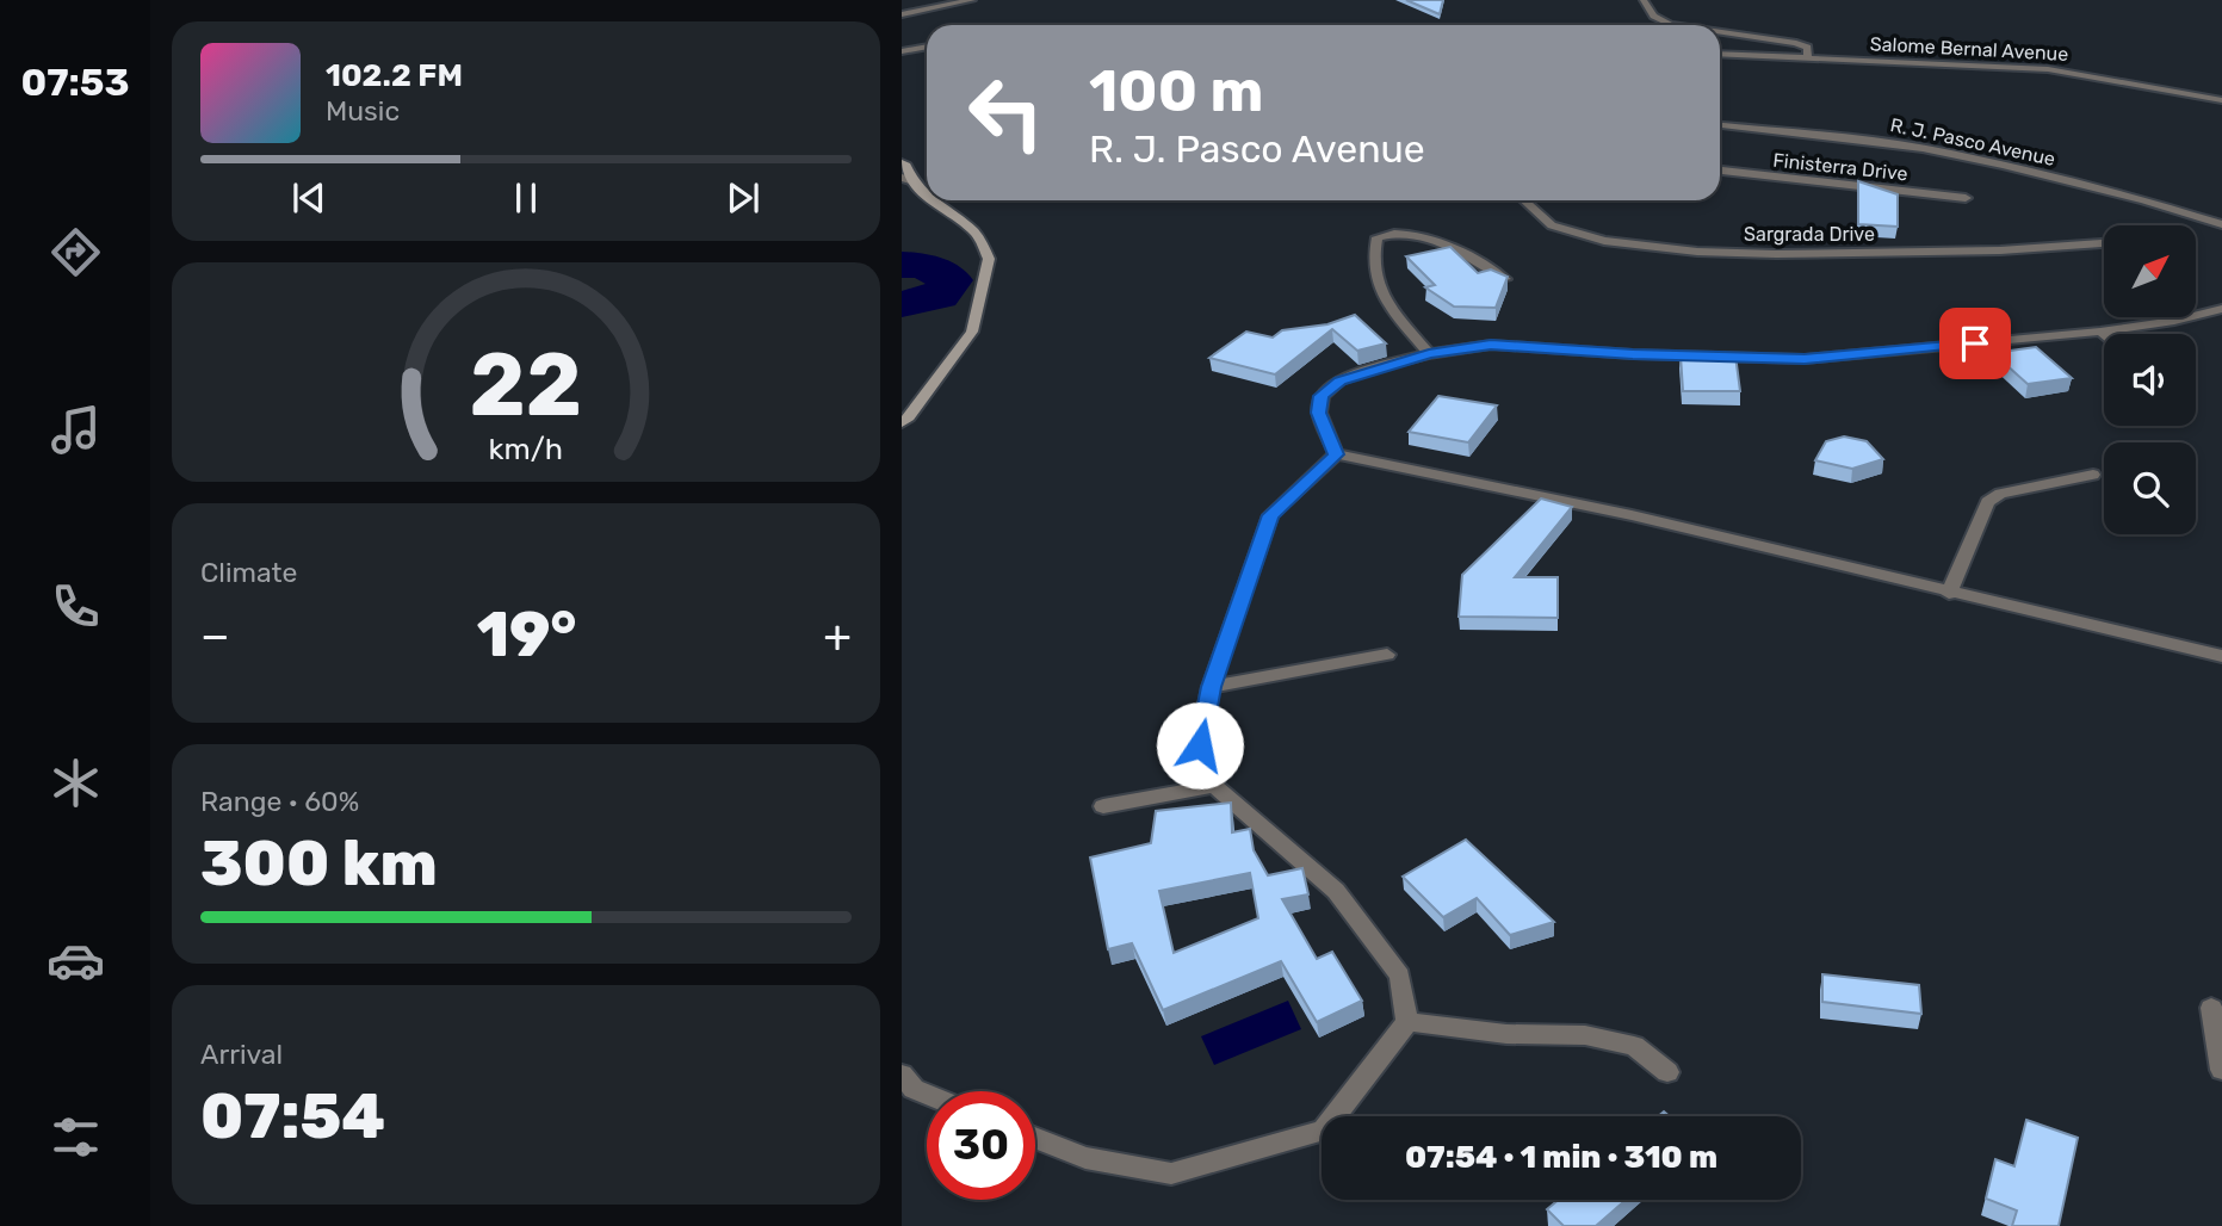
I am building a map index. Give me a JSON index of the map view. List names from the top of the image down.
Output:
{
  "streets": {
    "street": [
      "Salome Bernal Avenue",
      "R. J. Pasco Avenue",
      "Finisterra Drive",
      "Sargrada Drive"
    ]
  },
  "north": "top right",
  "page": {
    "tabs": "07:53",
    "turn": ["100 m", "R. J. Pasco Avenue"],
    "song": ["102.2 FM", "Music"],
    "tile": [
      "Climate",
      ["Range · 60%", "300 km"],
      ["Arrival", "07:54"]
    ],
    "heat": ["−", "19°", "+"],
    "limit": "30",
    "trip": "07:54 · 1 min · 310 m",
    "gauge": ["22", "km/h"]
  }
}
